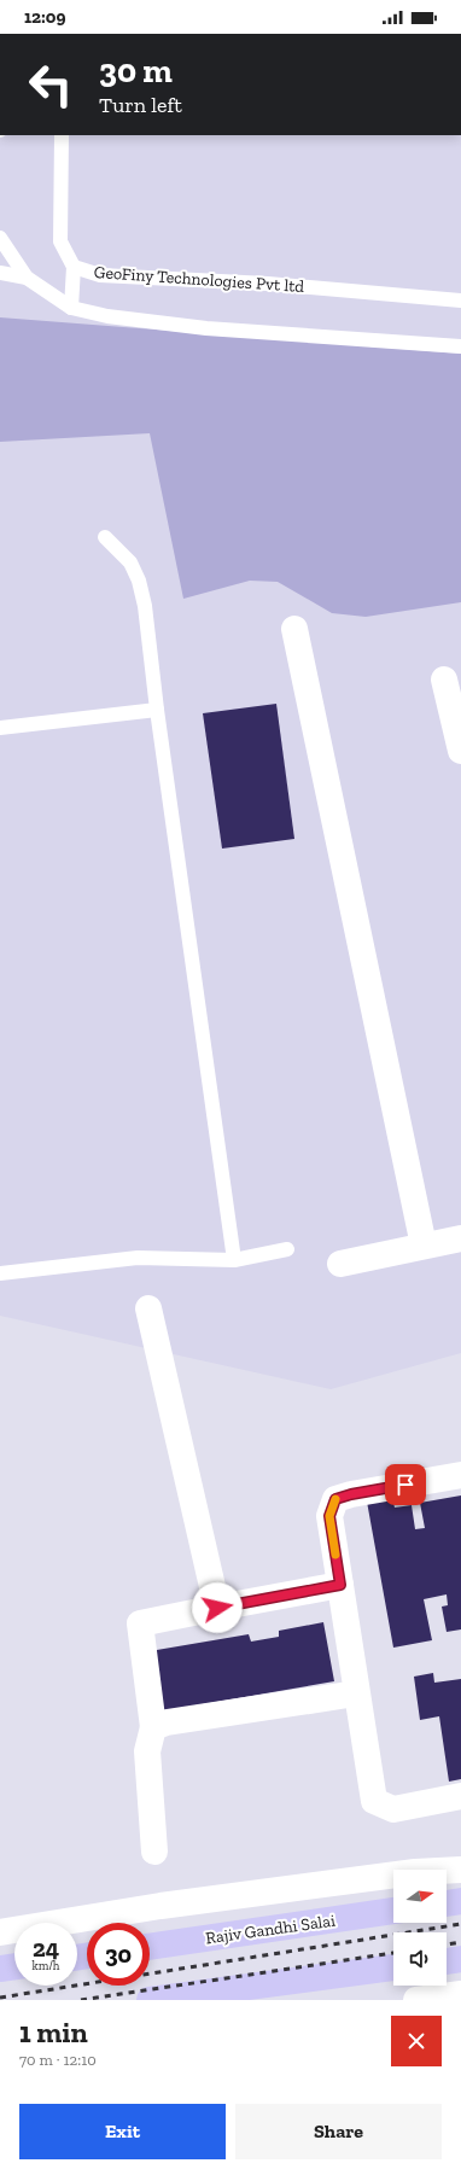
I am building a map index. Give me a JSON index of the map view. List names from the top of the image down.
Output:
{
  "streets": {
    "main road": ["Rajiv Gandhi Salai"],
    "lane": ["GeoFiny Technologies Pvt ltd"]
  },
  "north": "right",
  "page": {
    "status": "12:09",
    "turn": ["30 m", "Turn left"],
    "speed": "24 km/h",
    "limit": "30",
    "heading": ["1 min", "70 m · 12:10"],
    "buttons": ["Exit", "Share"]
  }
}
